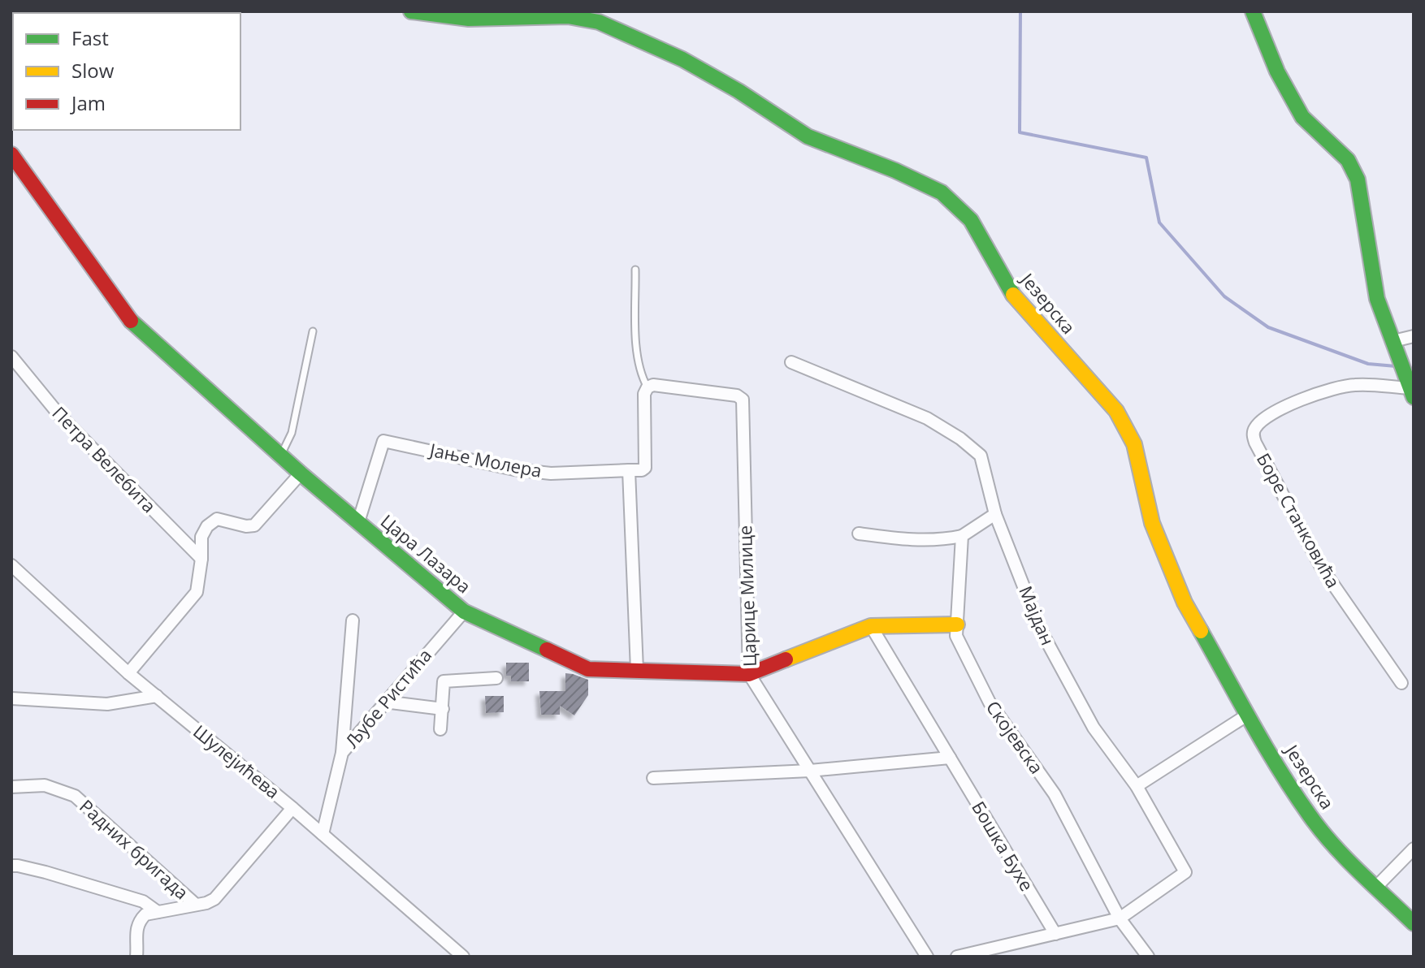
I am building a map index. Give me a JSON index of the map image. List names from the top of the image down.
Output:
{
  "streets": {
    "street": [
      "Језерска",
      "Петра Велебита",
      "Јање Молера",
      "Боре Станковића",
      "Цара Лазара",
      "Царице Милице",
      "Мајдан",
      "Љубе Ристића",
      "Скојевска",
      "Шулејићева",
      "Бошка Бухе",
      "Радних бригада"
    ]
  },
  "crossings": [
    ["Јање Молера", "Цара Лазара"],
    ["Цара Лазара", "Царице Милице"],
    ["Цара Лазара", "Љубе Ристића"],
    ["Цара Лазара", "Скојевска"],
    ["Цара Лазара", "Бошка Бухе"],
    ["Мајдан", "Скојевска"],
    ["Љубе Ристића", "Шулејићева"],
    ["Шулејићева", "Радних бригада"]
  ],
  "legend": ["Fast", "Slow", "Jam"]
}
